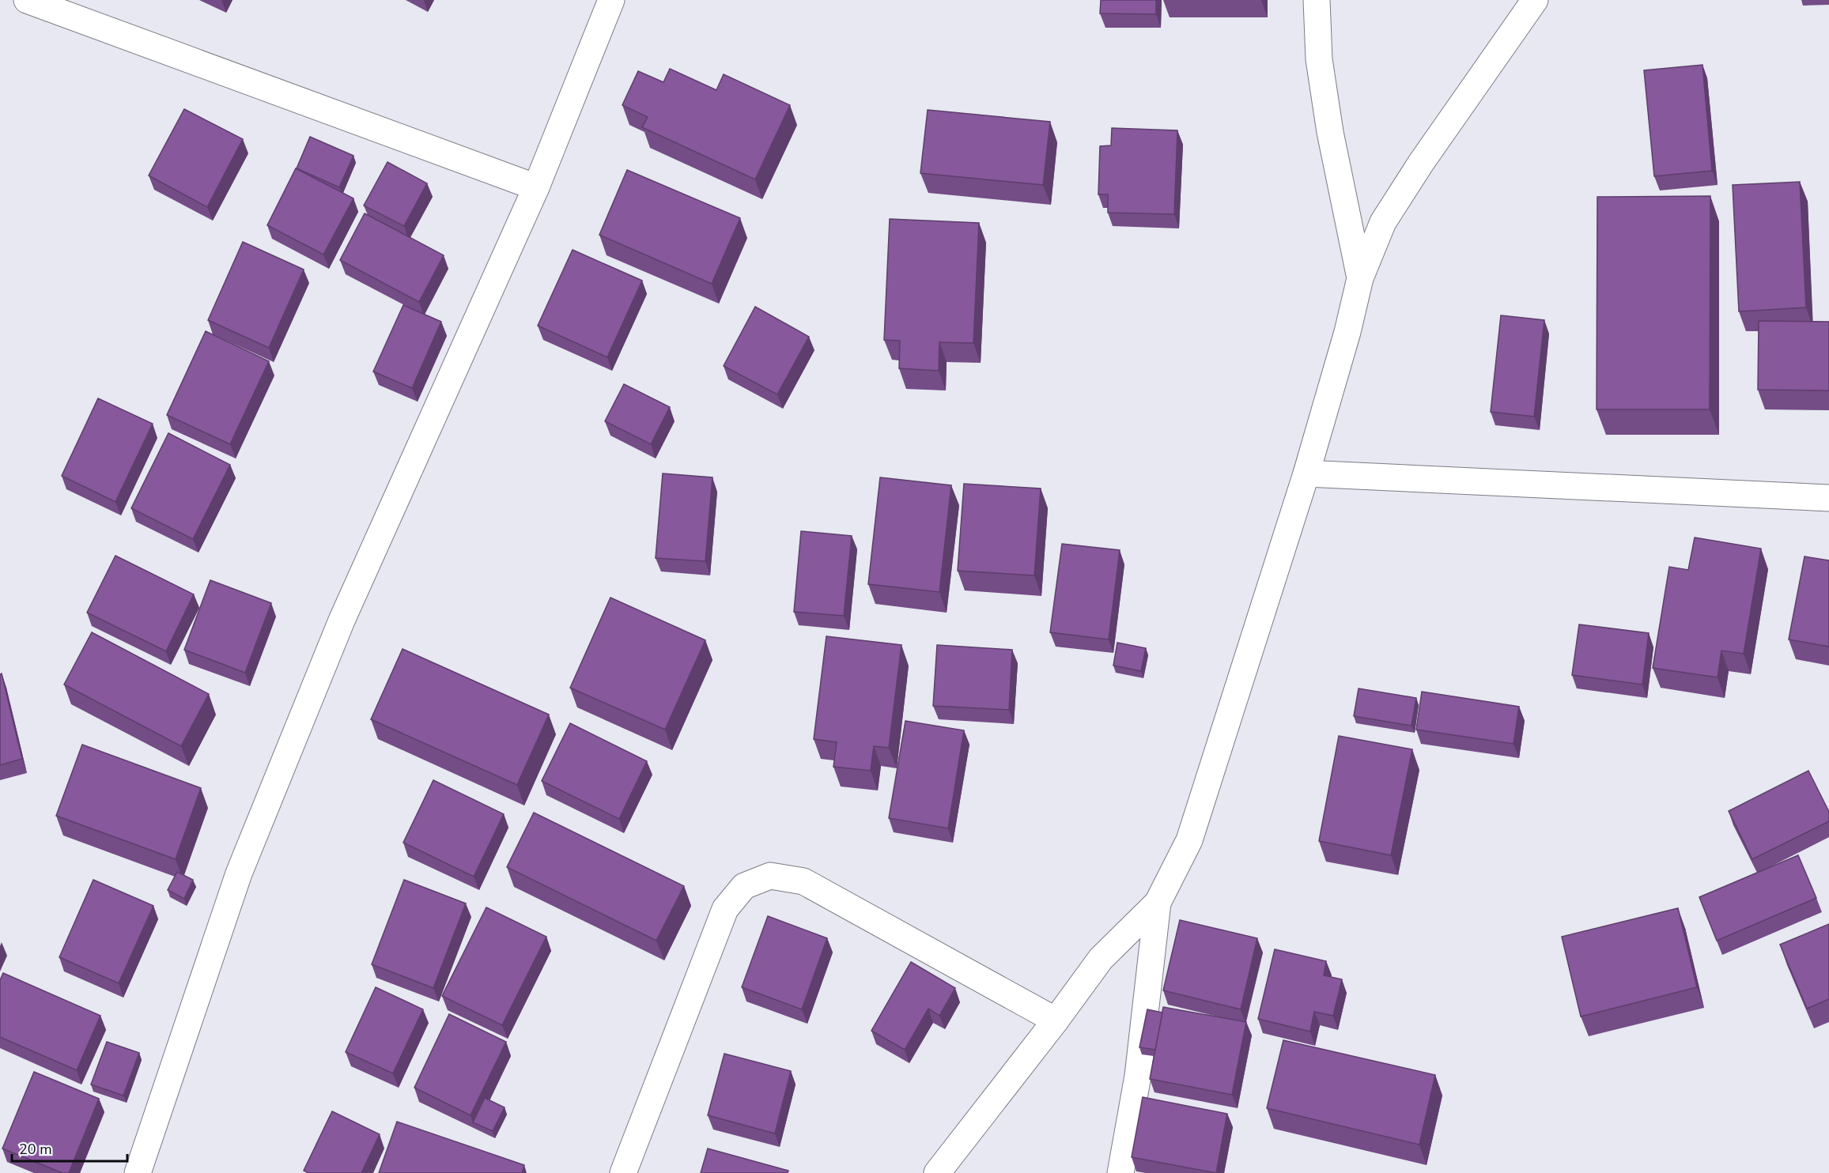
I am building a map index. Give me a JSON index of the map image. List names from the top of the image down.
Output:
{
  "scale_bar": "20 m"
}
